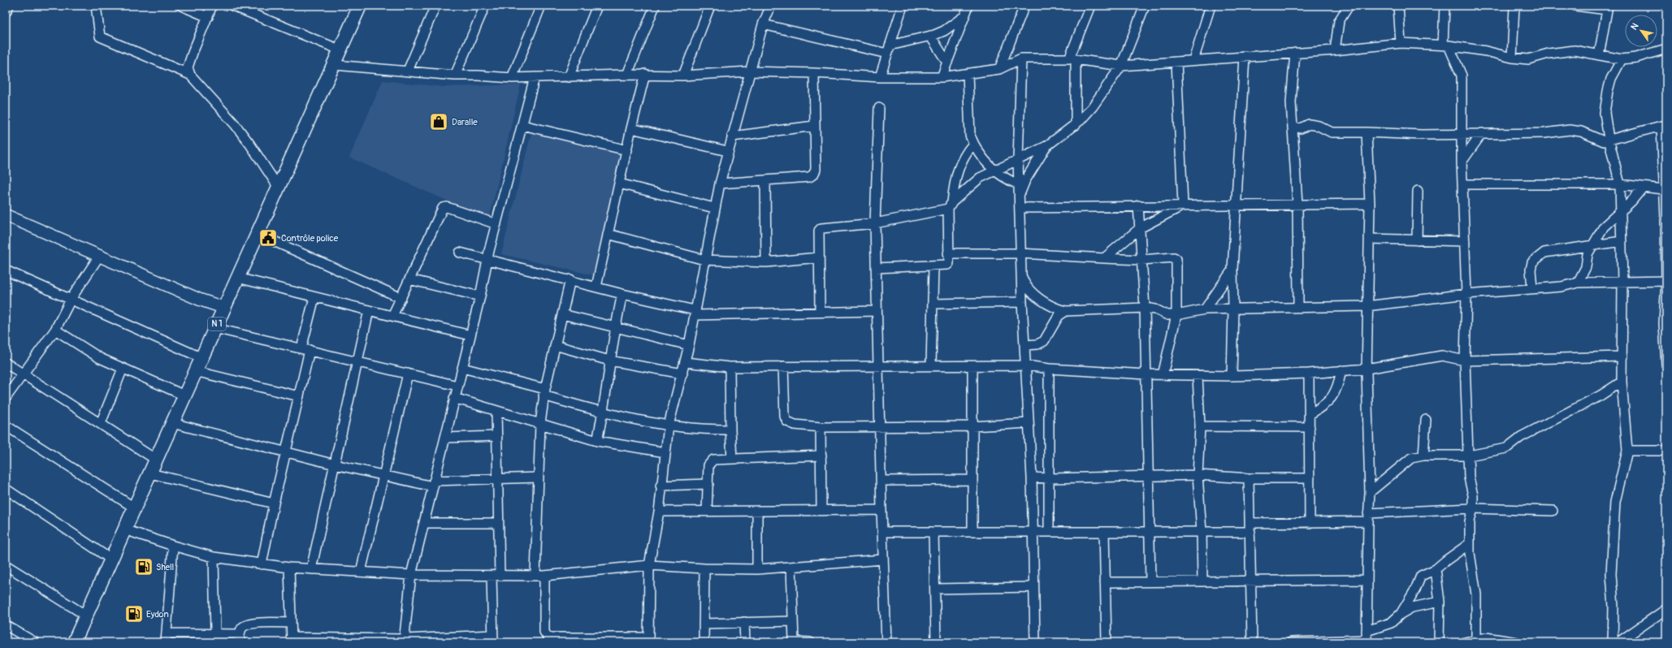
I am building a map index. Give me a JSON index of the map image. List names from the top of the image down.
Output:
{
  "streets": {
    "highway": ["N 1"]
  },
  "places": {
    "shop": ["Daralle"],
    "public building": ["Contrôle police"],
    "fuel station": ["Shell", "Eydon"]
  },
  "north": "top left"
}
